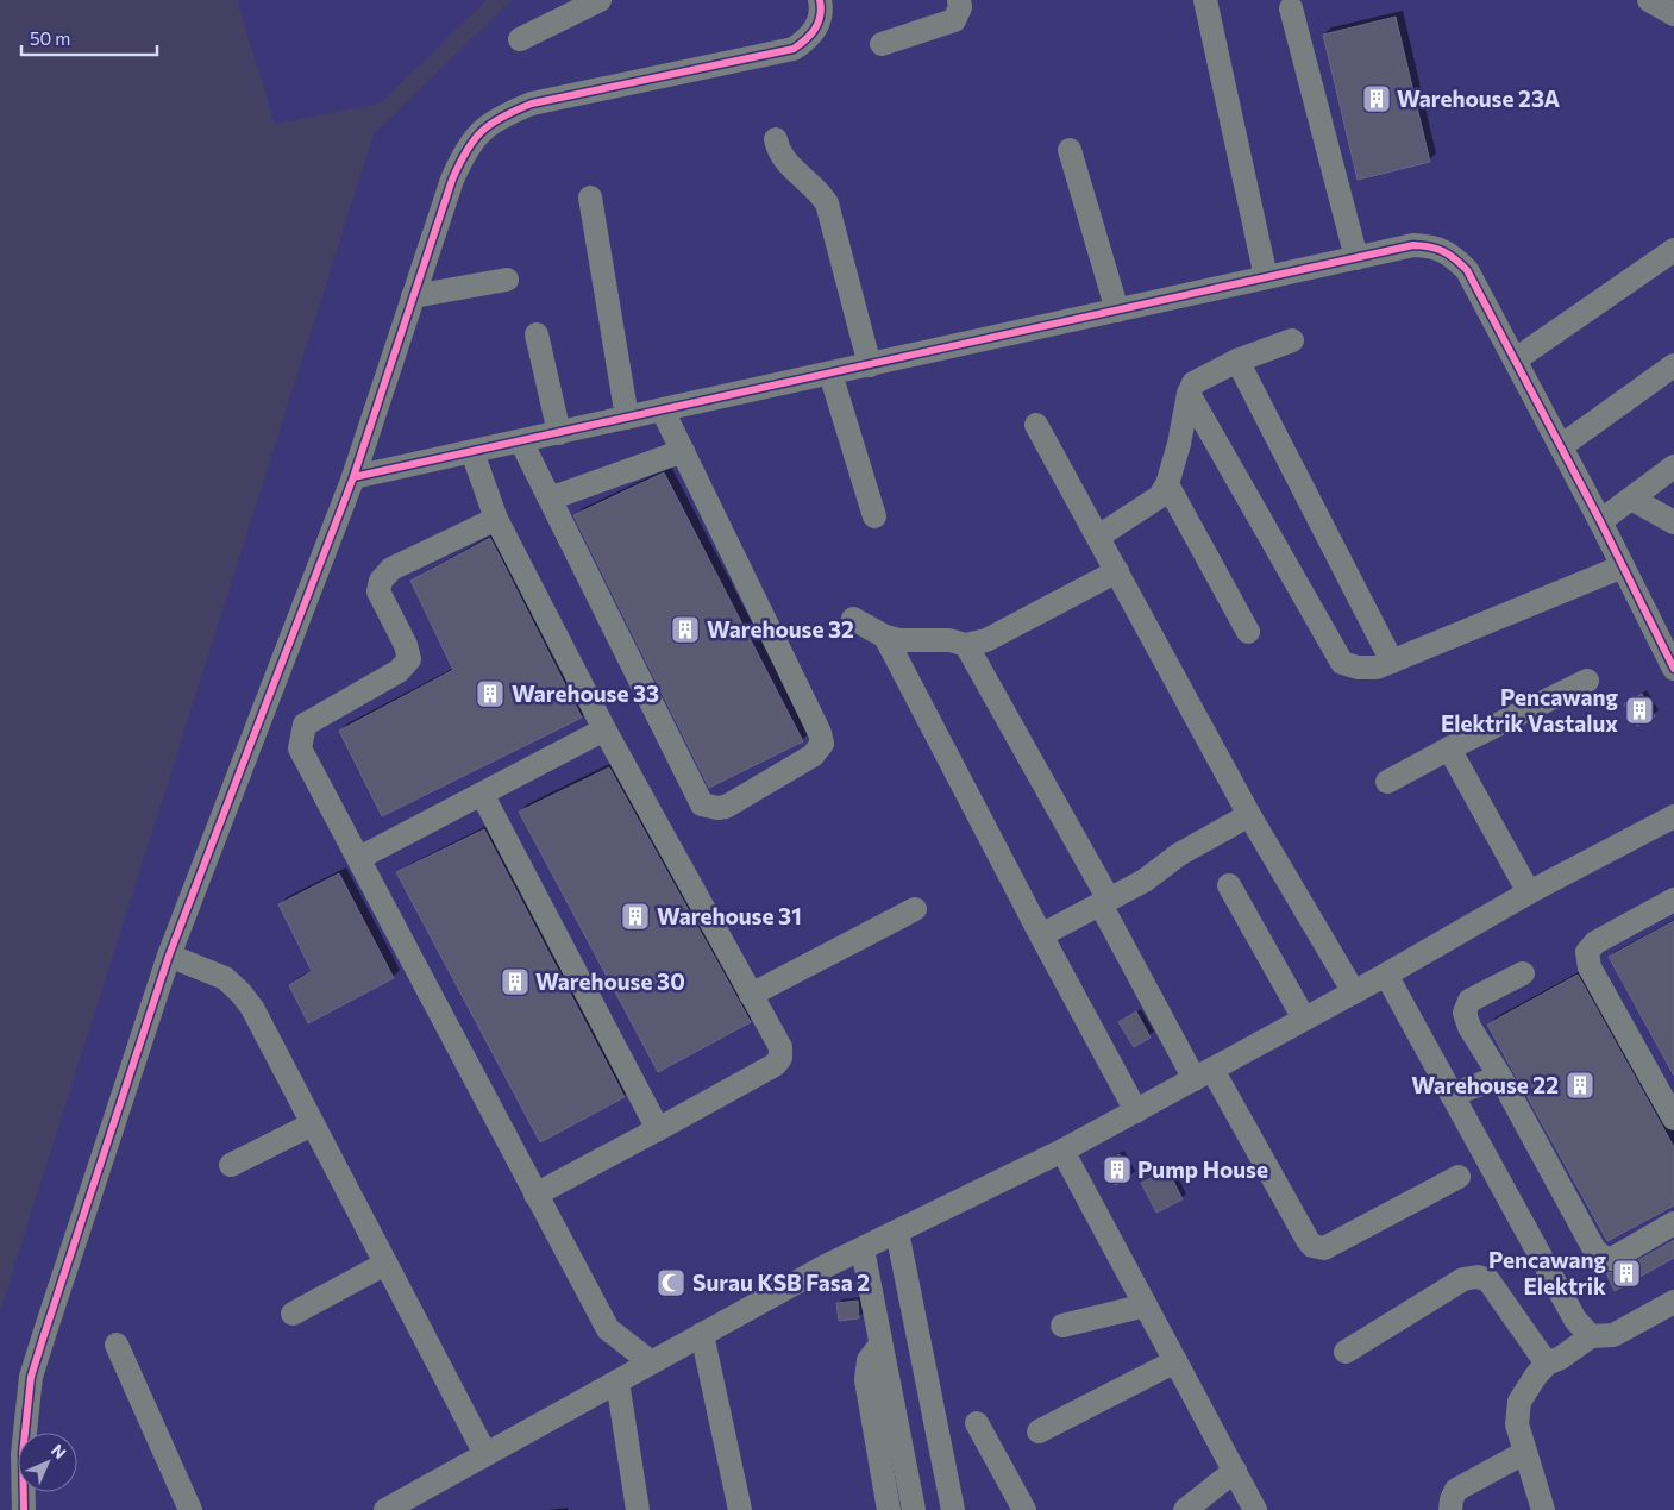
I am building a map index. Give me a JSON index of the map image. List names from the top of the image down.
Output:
{
  "places": {
    "building": [
      "Warehouse 23A",
      "Warehouse 32",
      "Warehouse 33",
      "Pencawang Elektrik Vastalux",
      "Warehouse 31",
      "Warehouse 30",
      "Warehouse 22",
      "Pump House",
      "Pencawang Elektrik"
    ],
    "mosque": ["Surau KSB Fasa 2"]
  },
  "scale_bar": "50 m",
  "north": "top right"
}
